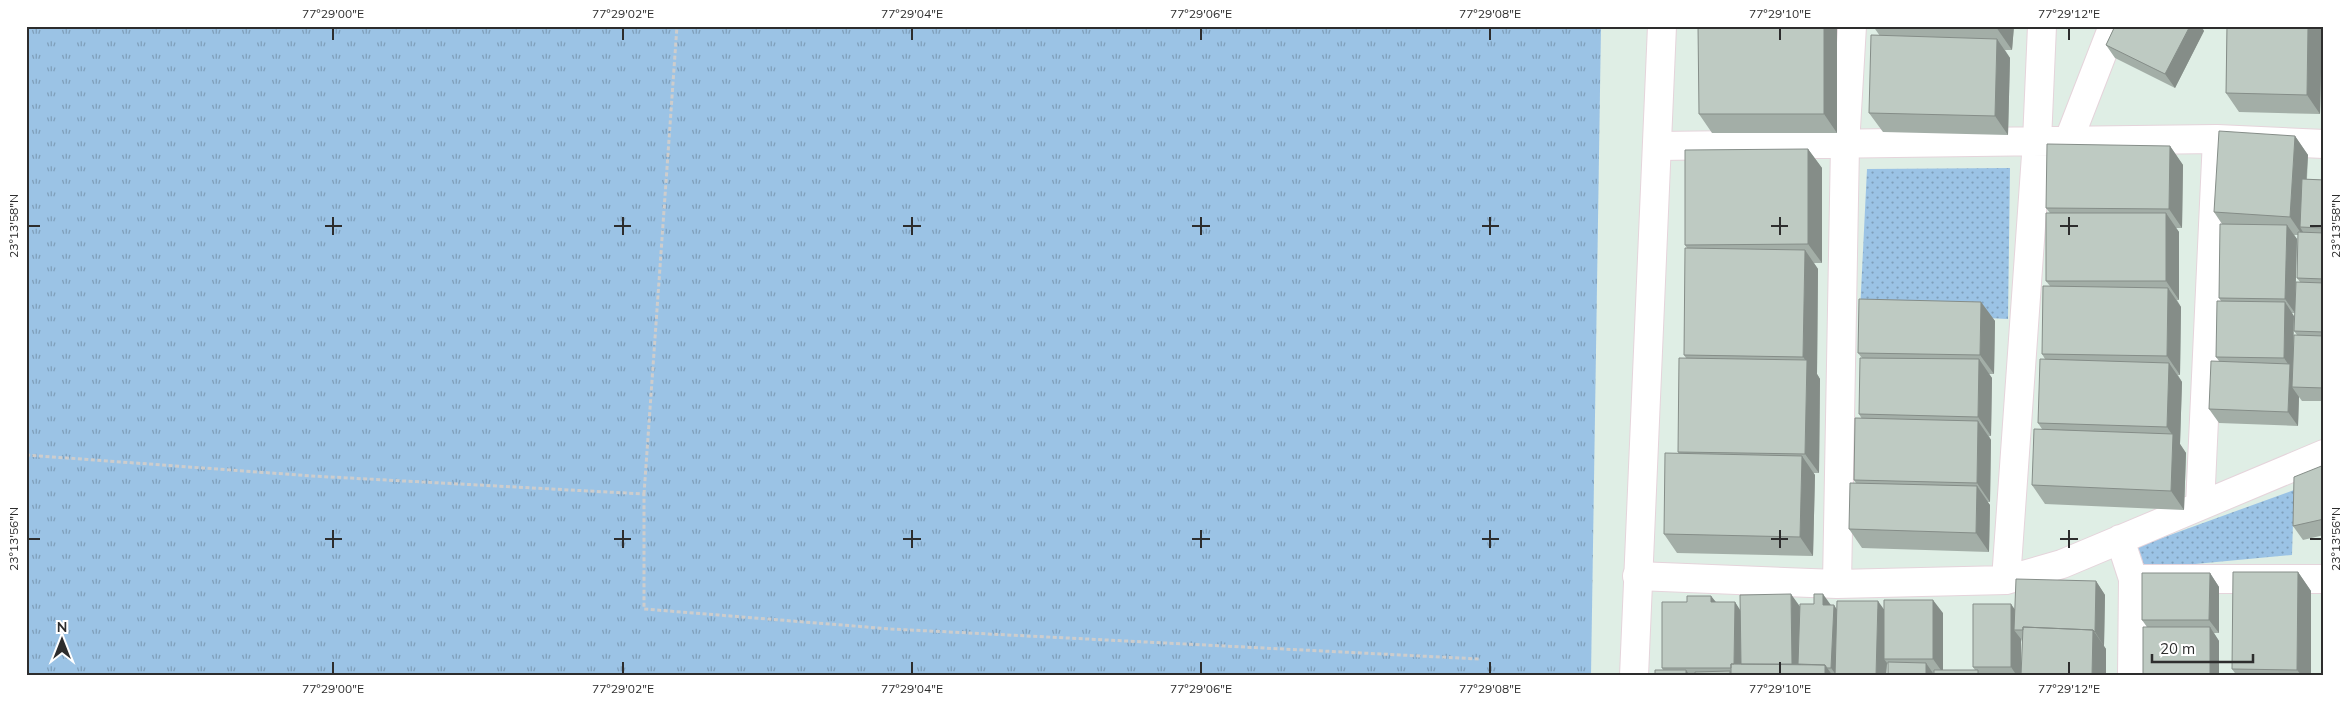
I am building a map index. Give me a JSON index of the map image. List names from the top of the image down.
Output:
{
  "scale_bar": "20 m",
  "north": "top",
  "coordinates": [
    "77°29'00\"E",
    "77°29'02\"E",
    "77°29'04\"E",
    "77°29'06\"E",
    "77°29'08\"E",
    "77°29'10\"E",
    "77°29'12\"E",
    "23°13'58\"N",
    "23°13'56\"N"
  ]
}
